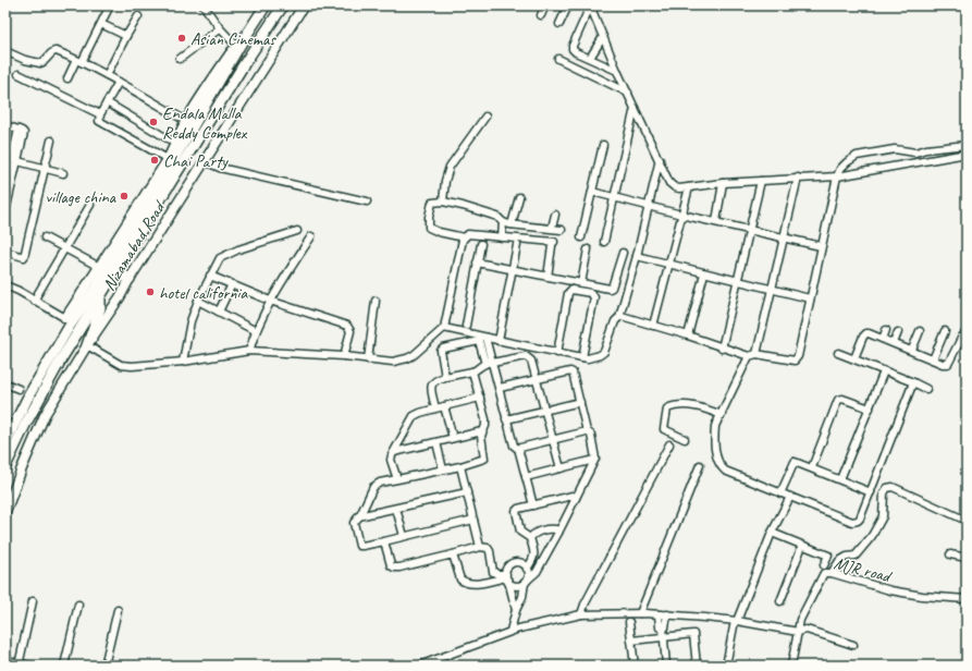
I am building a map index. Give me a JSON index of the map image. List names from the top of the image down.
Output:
{
  "streets": {
    "highway": ["Nizamabad Road"],
    "street": ["MJR road"]
  },
  "places": [
    "Asian Cinemas",
    "Endala Malla Reddy Complex",
    "Chai Party",
    "village china",
    "hotel california"
  ]
}
